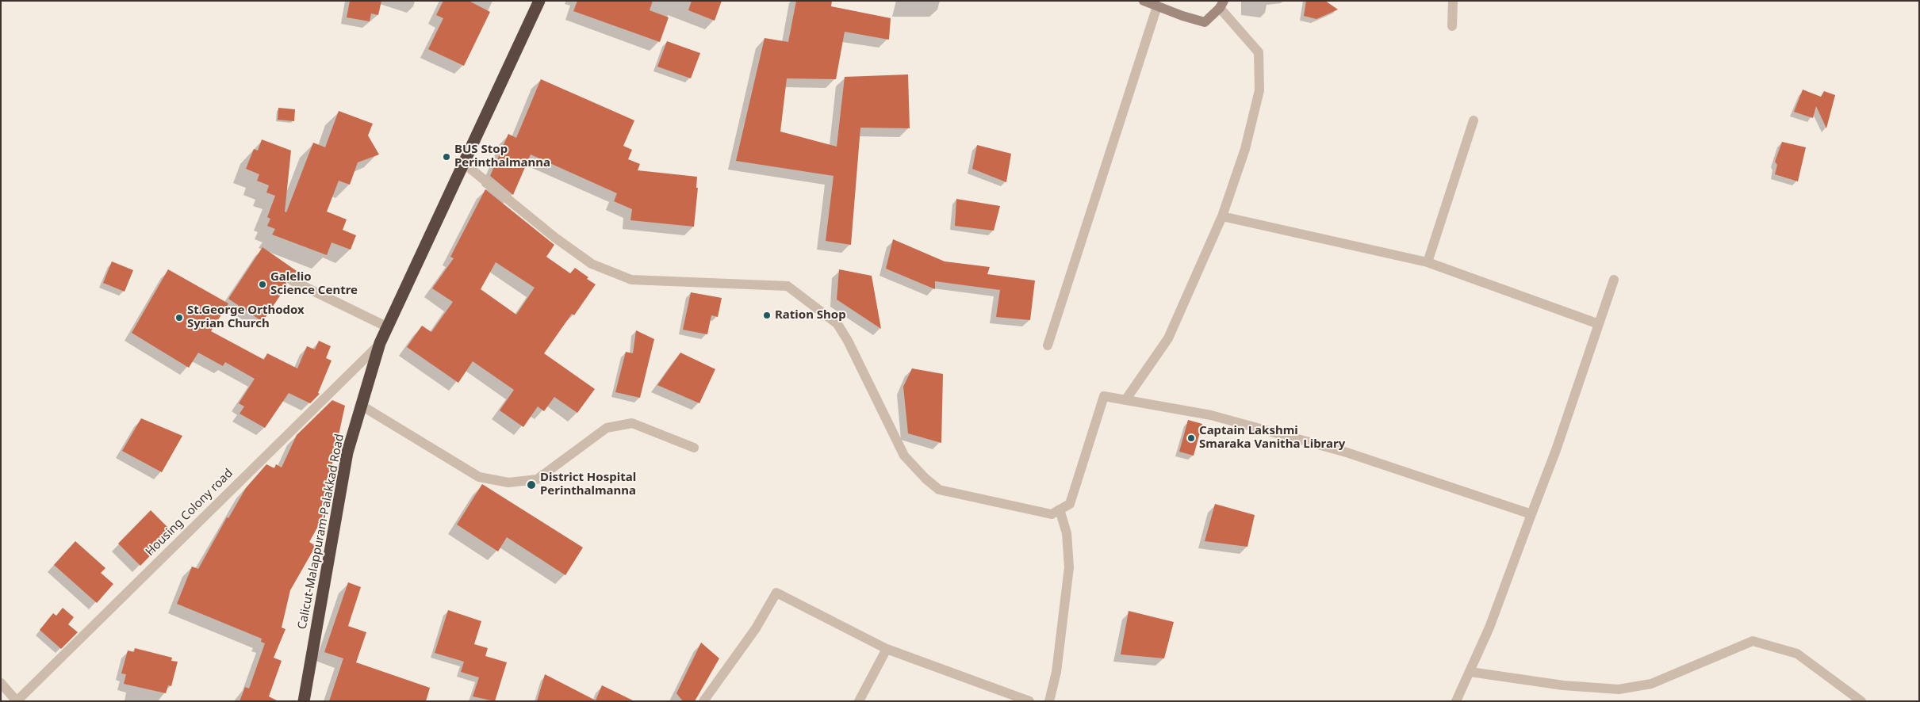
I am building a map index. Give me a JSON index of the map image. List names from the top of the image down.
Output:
{
  "streets": {
    "highway": ["Calicut-Malappuram-Palakkad Road"],
    "street": ["Housing Colony road"]
  },
  "crossings": [
    ["Housing Colony road", "Calicut-Malappuram-Palakkad Road"]
  ],
  "places": [
    "BUS Stop Perinthalmanna",
    "Galelio Science Centre",
    "Ration Shop",
    "St.George Orthodox Syrian Church",
    "Captain Lakshmi Smaraka Vanitha Library",
    "District Hospital Perinthalmanna"
  ]
}
